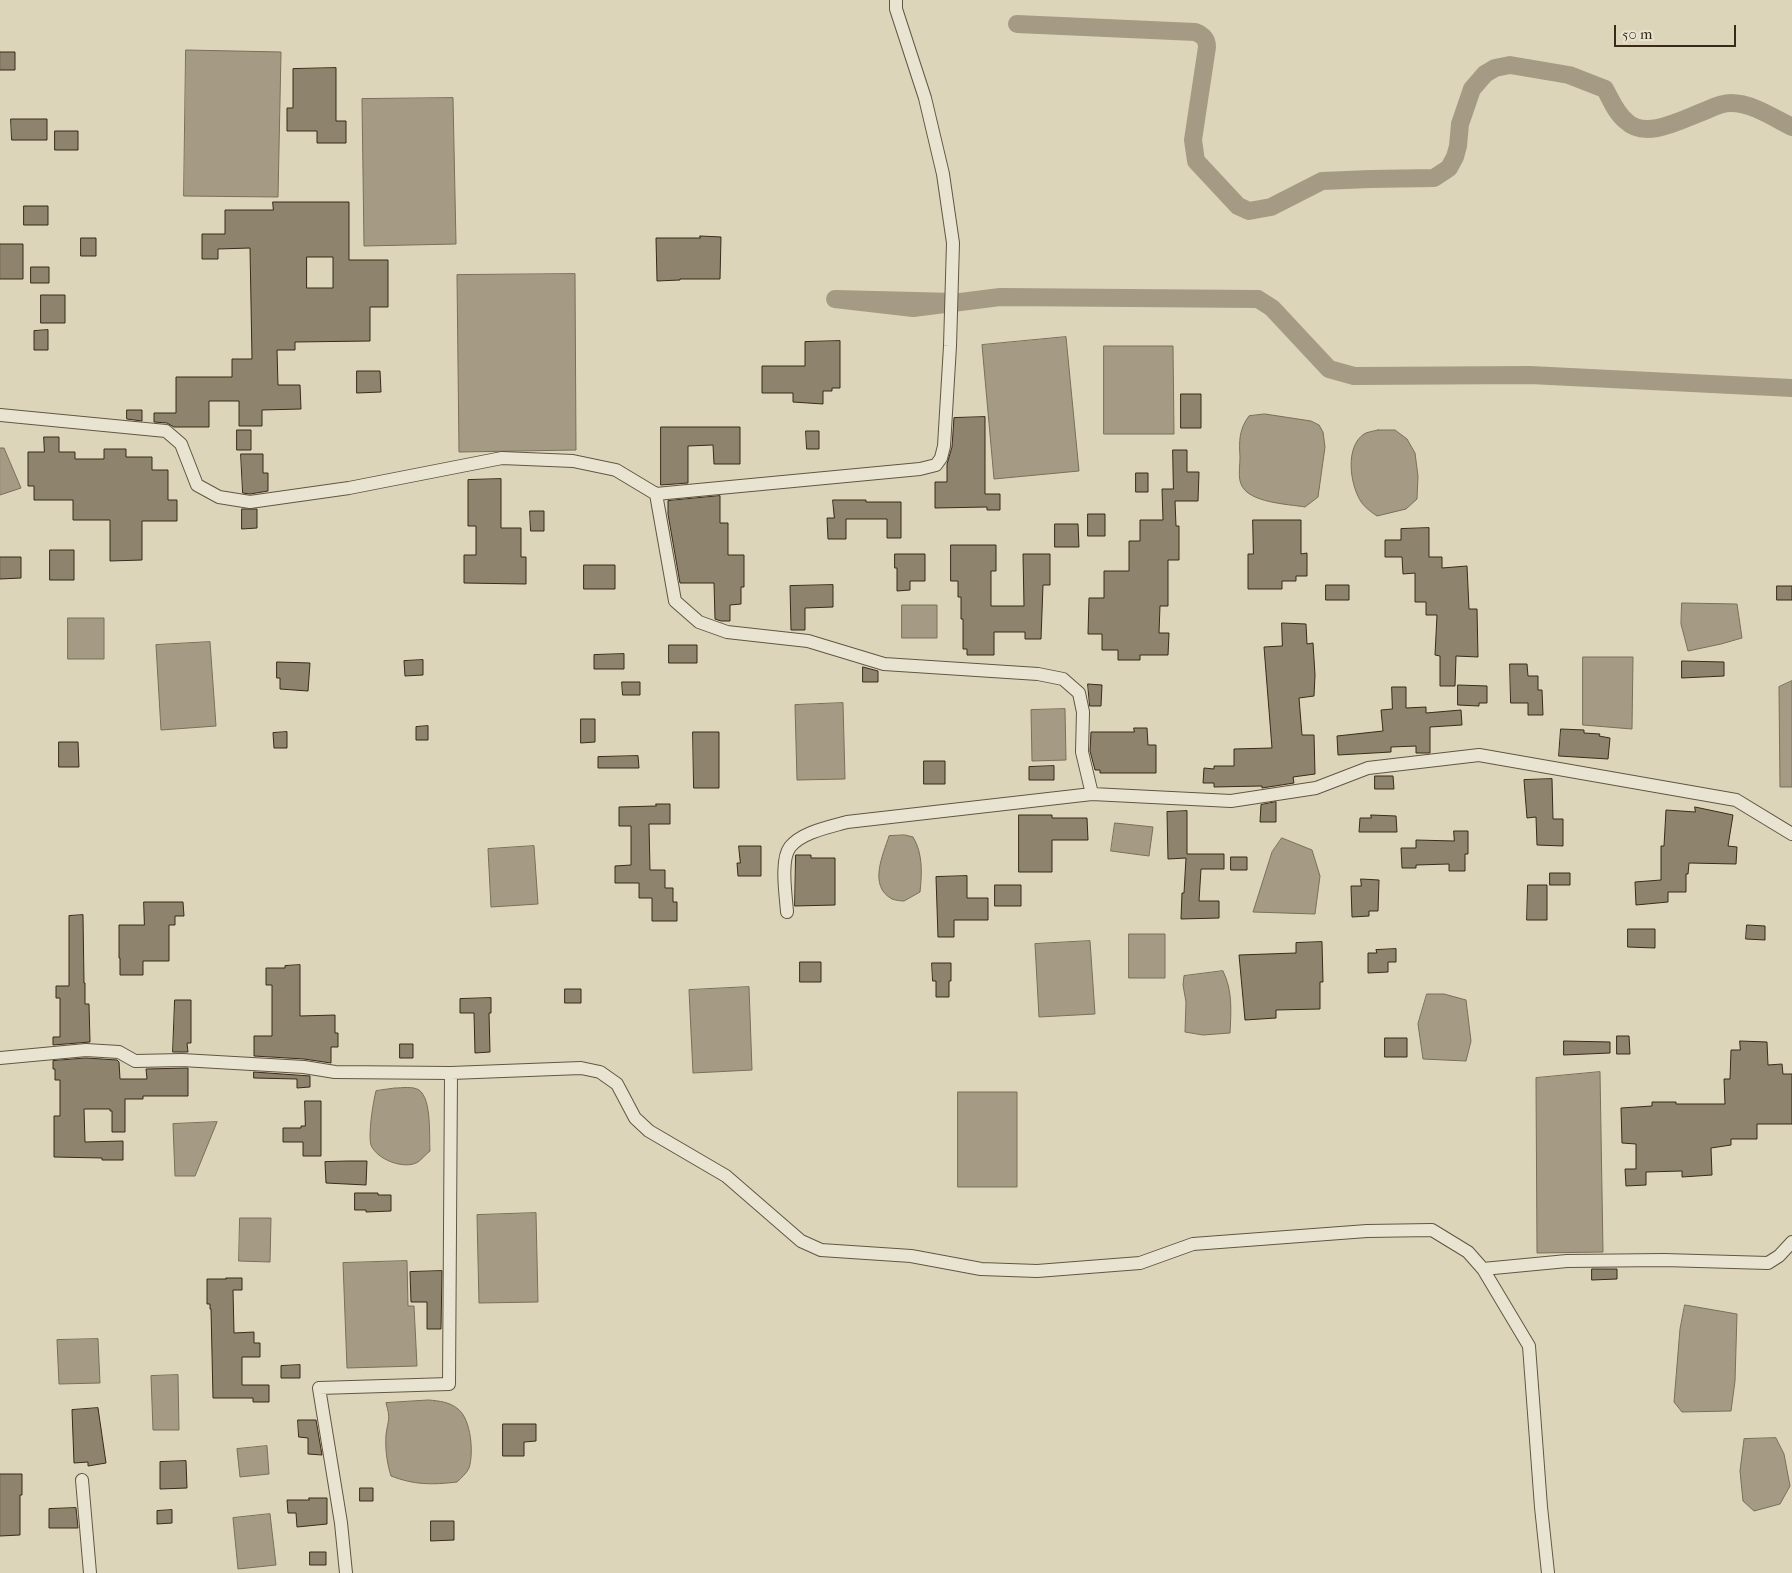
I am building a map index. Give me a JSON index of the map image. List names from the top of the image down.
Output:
{
  "scale_bar": "50 m"
}
